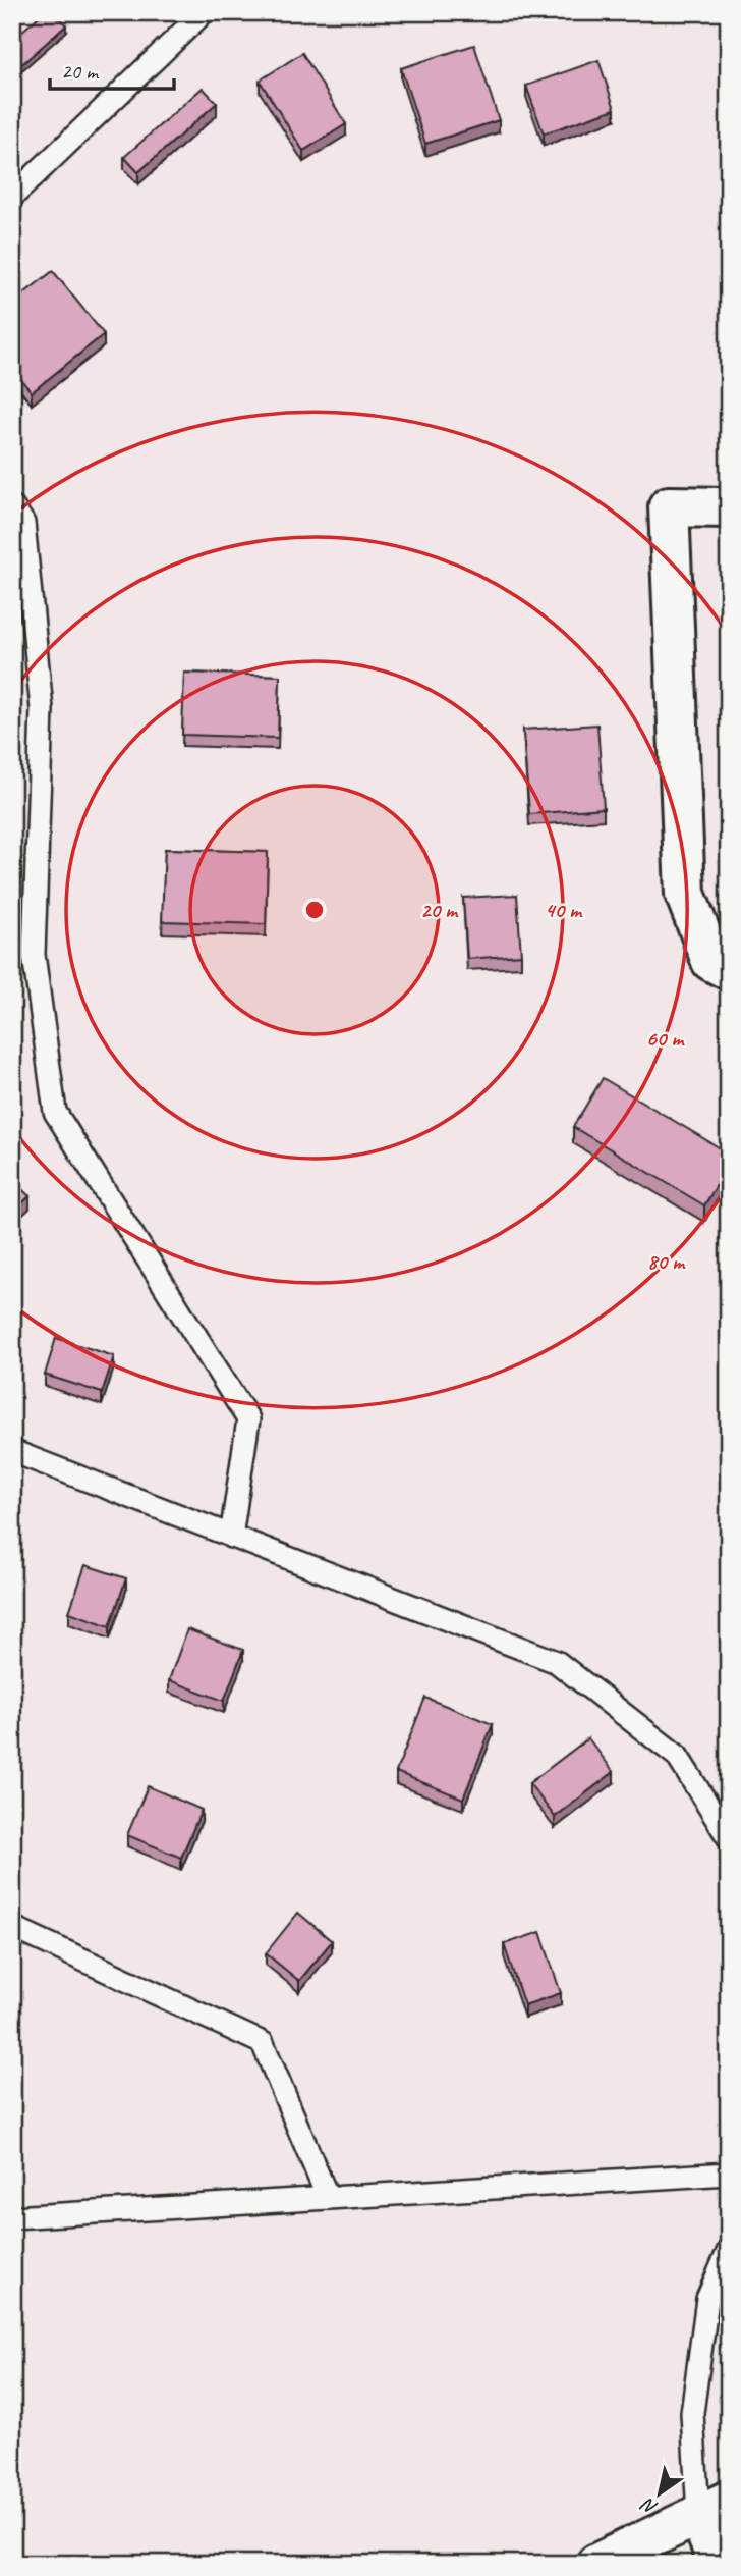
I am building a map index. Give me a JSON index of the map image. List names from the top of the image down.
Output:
{
  "scale_bar": "20 m",
  "north": "bottom left",
  "rings": [
    "20 m",
    "40 m",
    "60 m",
    "80 m"
  ]
}
